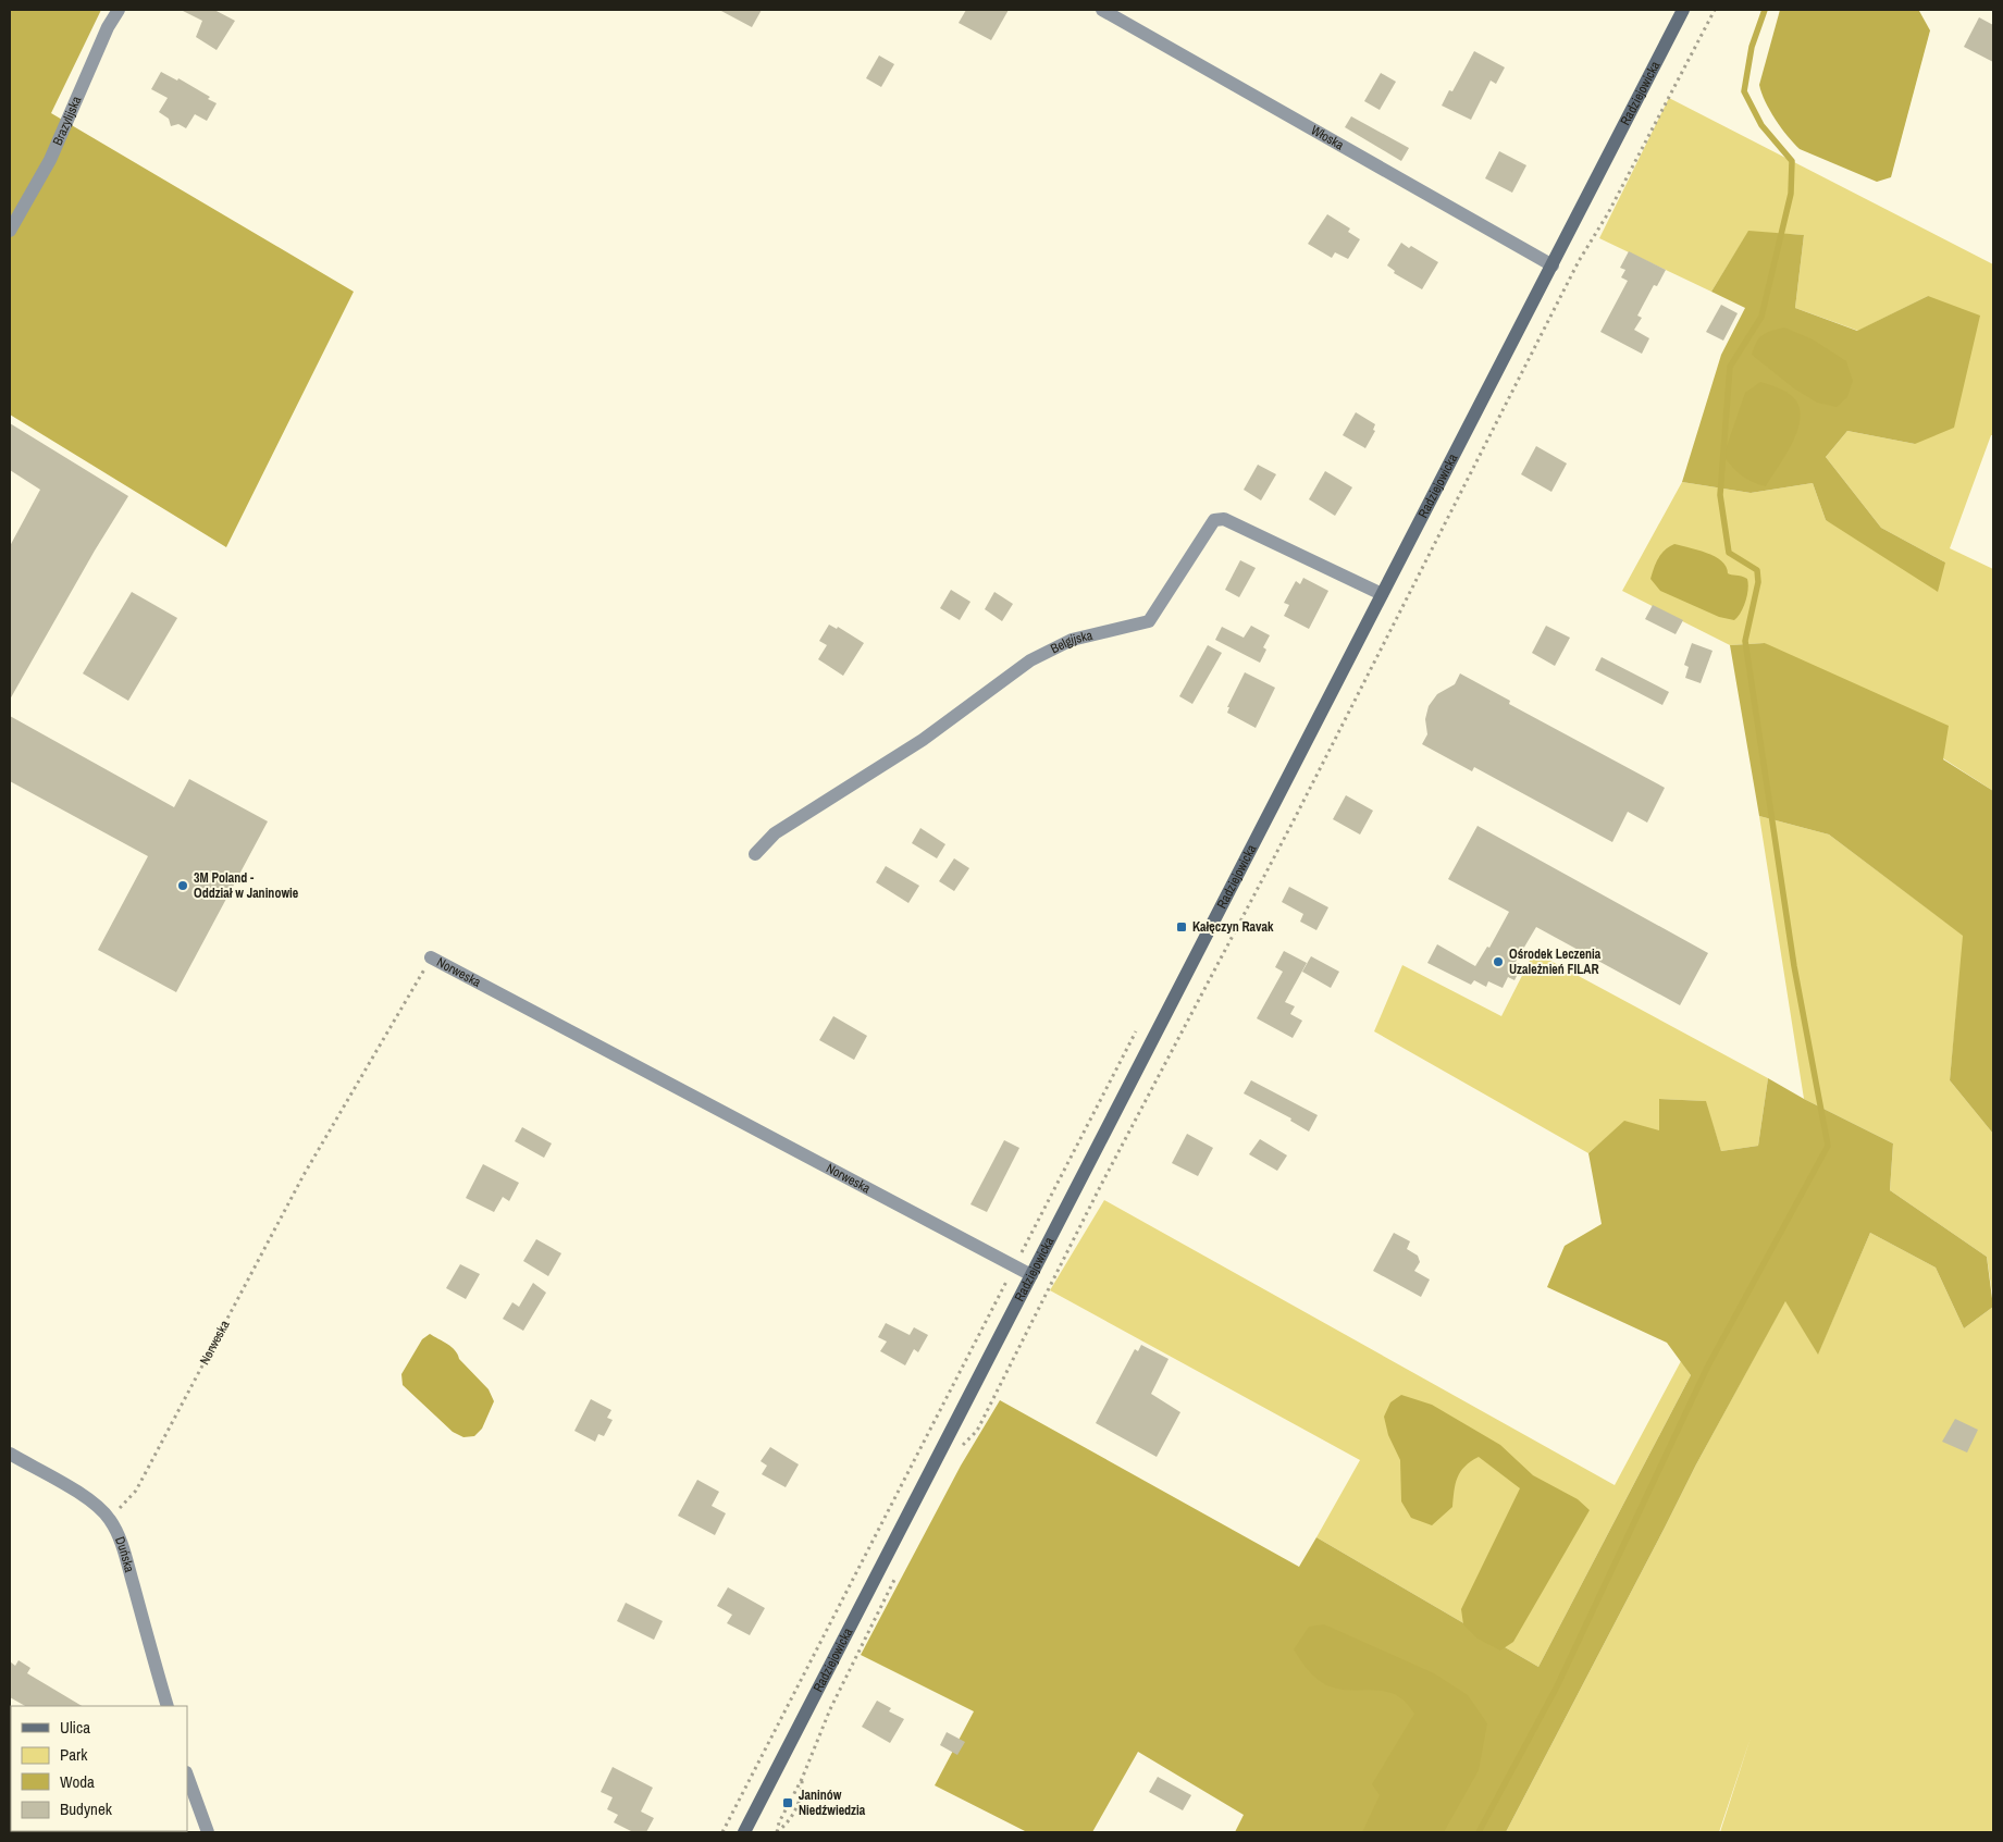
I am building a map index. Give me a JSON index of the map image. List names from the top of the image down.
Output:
{
  "streets": {
    "main road": ["Radziejowicka"],
    "street": [
      "Brazylijska",
      "Włoska",
      "Belgijska",
      "Norweska",
      "Duńska"
    ]
  },
  "crossings": [
    ["Radziejowicka", "Włoska"],
    ["Radziejowicka", "Belgijska"],
    ["Radziejowicka", "Norweska"],
    ["Norweska", "Duńska"]
  ],
  "places": {
    "other": ["3M Poland - Oddział w Janinowie", "Ośrodek Leczenia Uzależnień FILAR"],
    "transit": ["Kałęczyn Ravak", "Janinów Niedźwiedzia"]
  },
  "legend": [
    "Ulica",
    "Park",
    "Woda",
    "Budynek"
  ]
}
